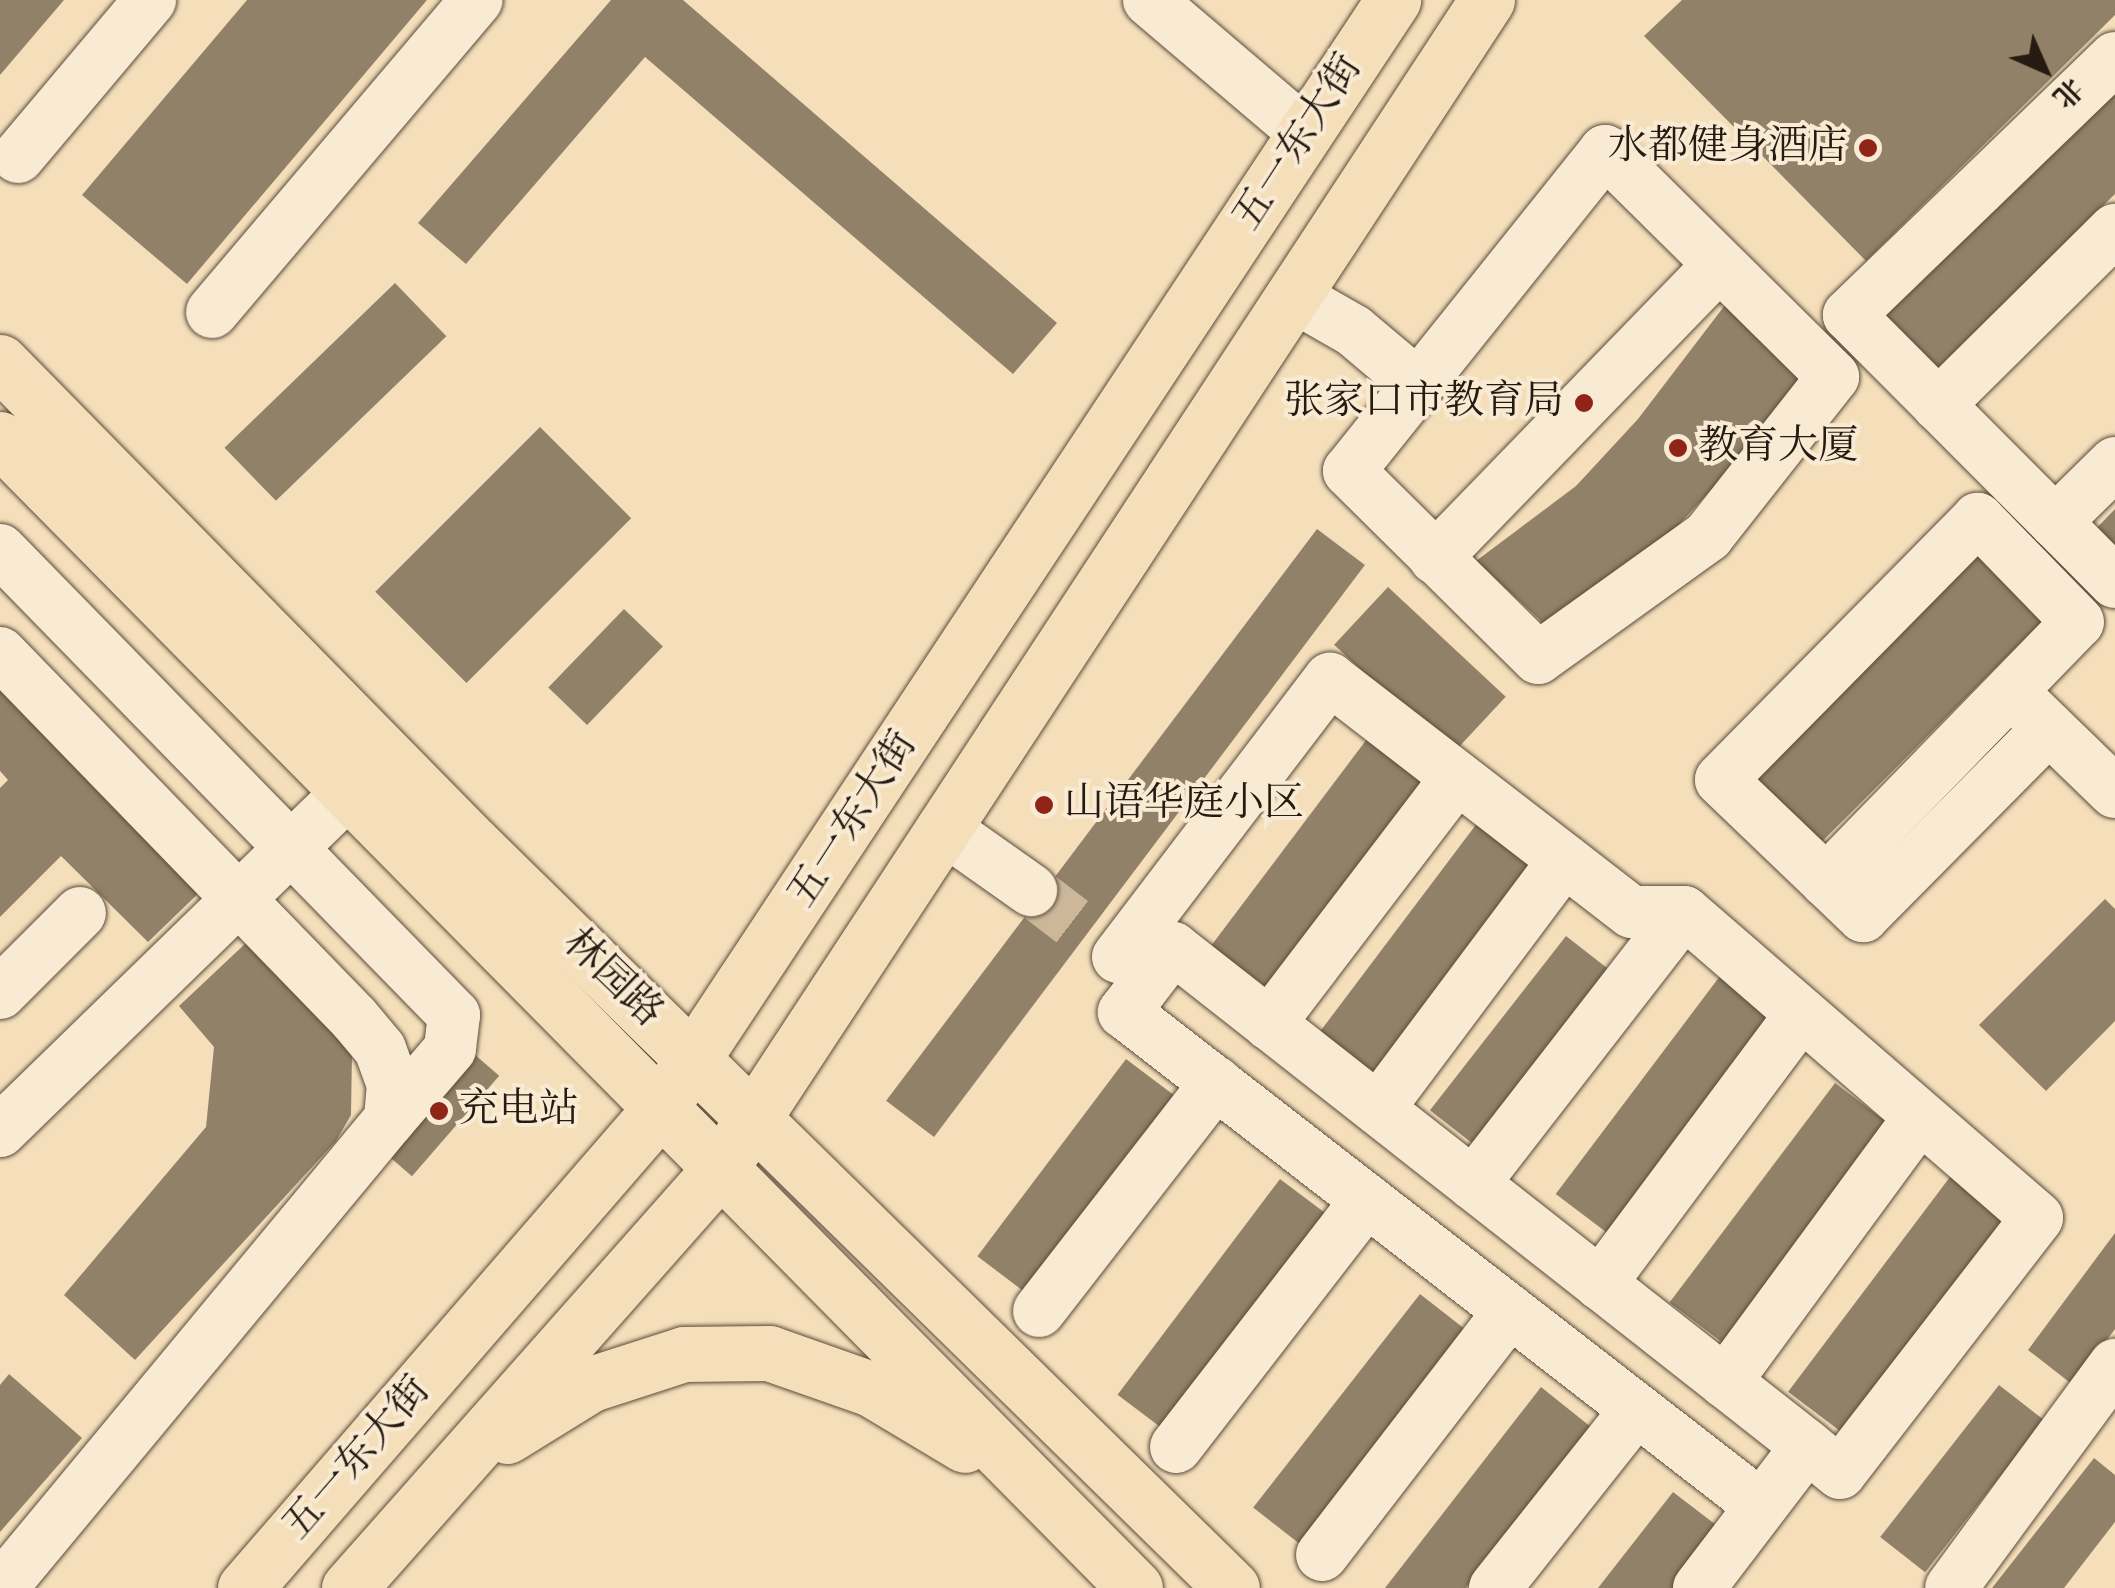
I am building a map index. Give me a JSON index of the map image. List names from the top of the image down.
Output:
{
  "streets": {
    "main road": ["五一东大街", "林园路"]
  },
  "crossings": [
    ["五一东大街", "林园路"]
  ],
  "places": [
    "水都健身酒店",
    "张家口市教育局",
    "教育大厦",
    "山语华庭小区",
    "充电站"
  ],
  "north": "bottom right"
}
